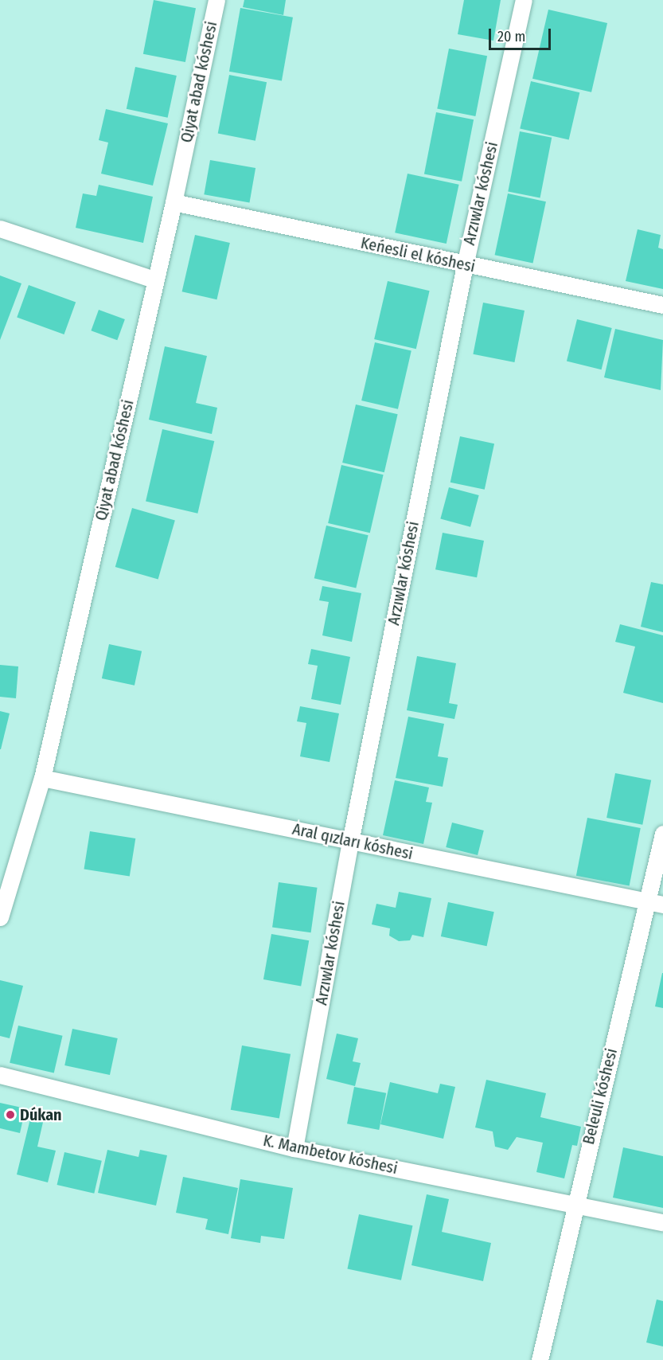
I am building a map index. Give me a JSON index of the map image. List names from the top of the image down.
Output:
{
  "streets": {
    "street": [
      "Qiyat abad kóshesi",
      "Arzıwlar kóshesi",
      "Keńesli el kóshesi",
      "Aral qızları kóshesi",
      "Beleuli kóshesi",
      "K. Mambetov kóshesi"
    ]
  },
  "crossings": [
    ["Qiyat abad kóshesi", "Keńesli el kóshesi"],
    ["Qiyat abad kóshesi", "Aral qızları kóshesi"],
    ["Arzıwlar kóshesi", "Keńesli el kóshesi"],
    ["Arzıwlar kóshesi", "Aral qızları kóshesi"],
    ["Arzıwlar kóshesi", "K. Mambetov kóshesi"],
    ["Aral qızları kóshesi", "Beleuli kóshesi"],
    ["Beleuli kóshesi", "K. Mambetov kóshesi"]
  ],
  "places": ["Dúkan"],
  "scale_bar": "20 m"
}
